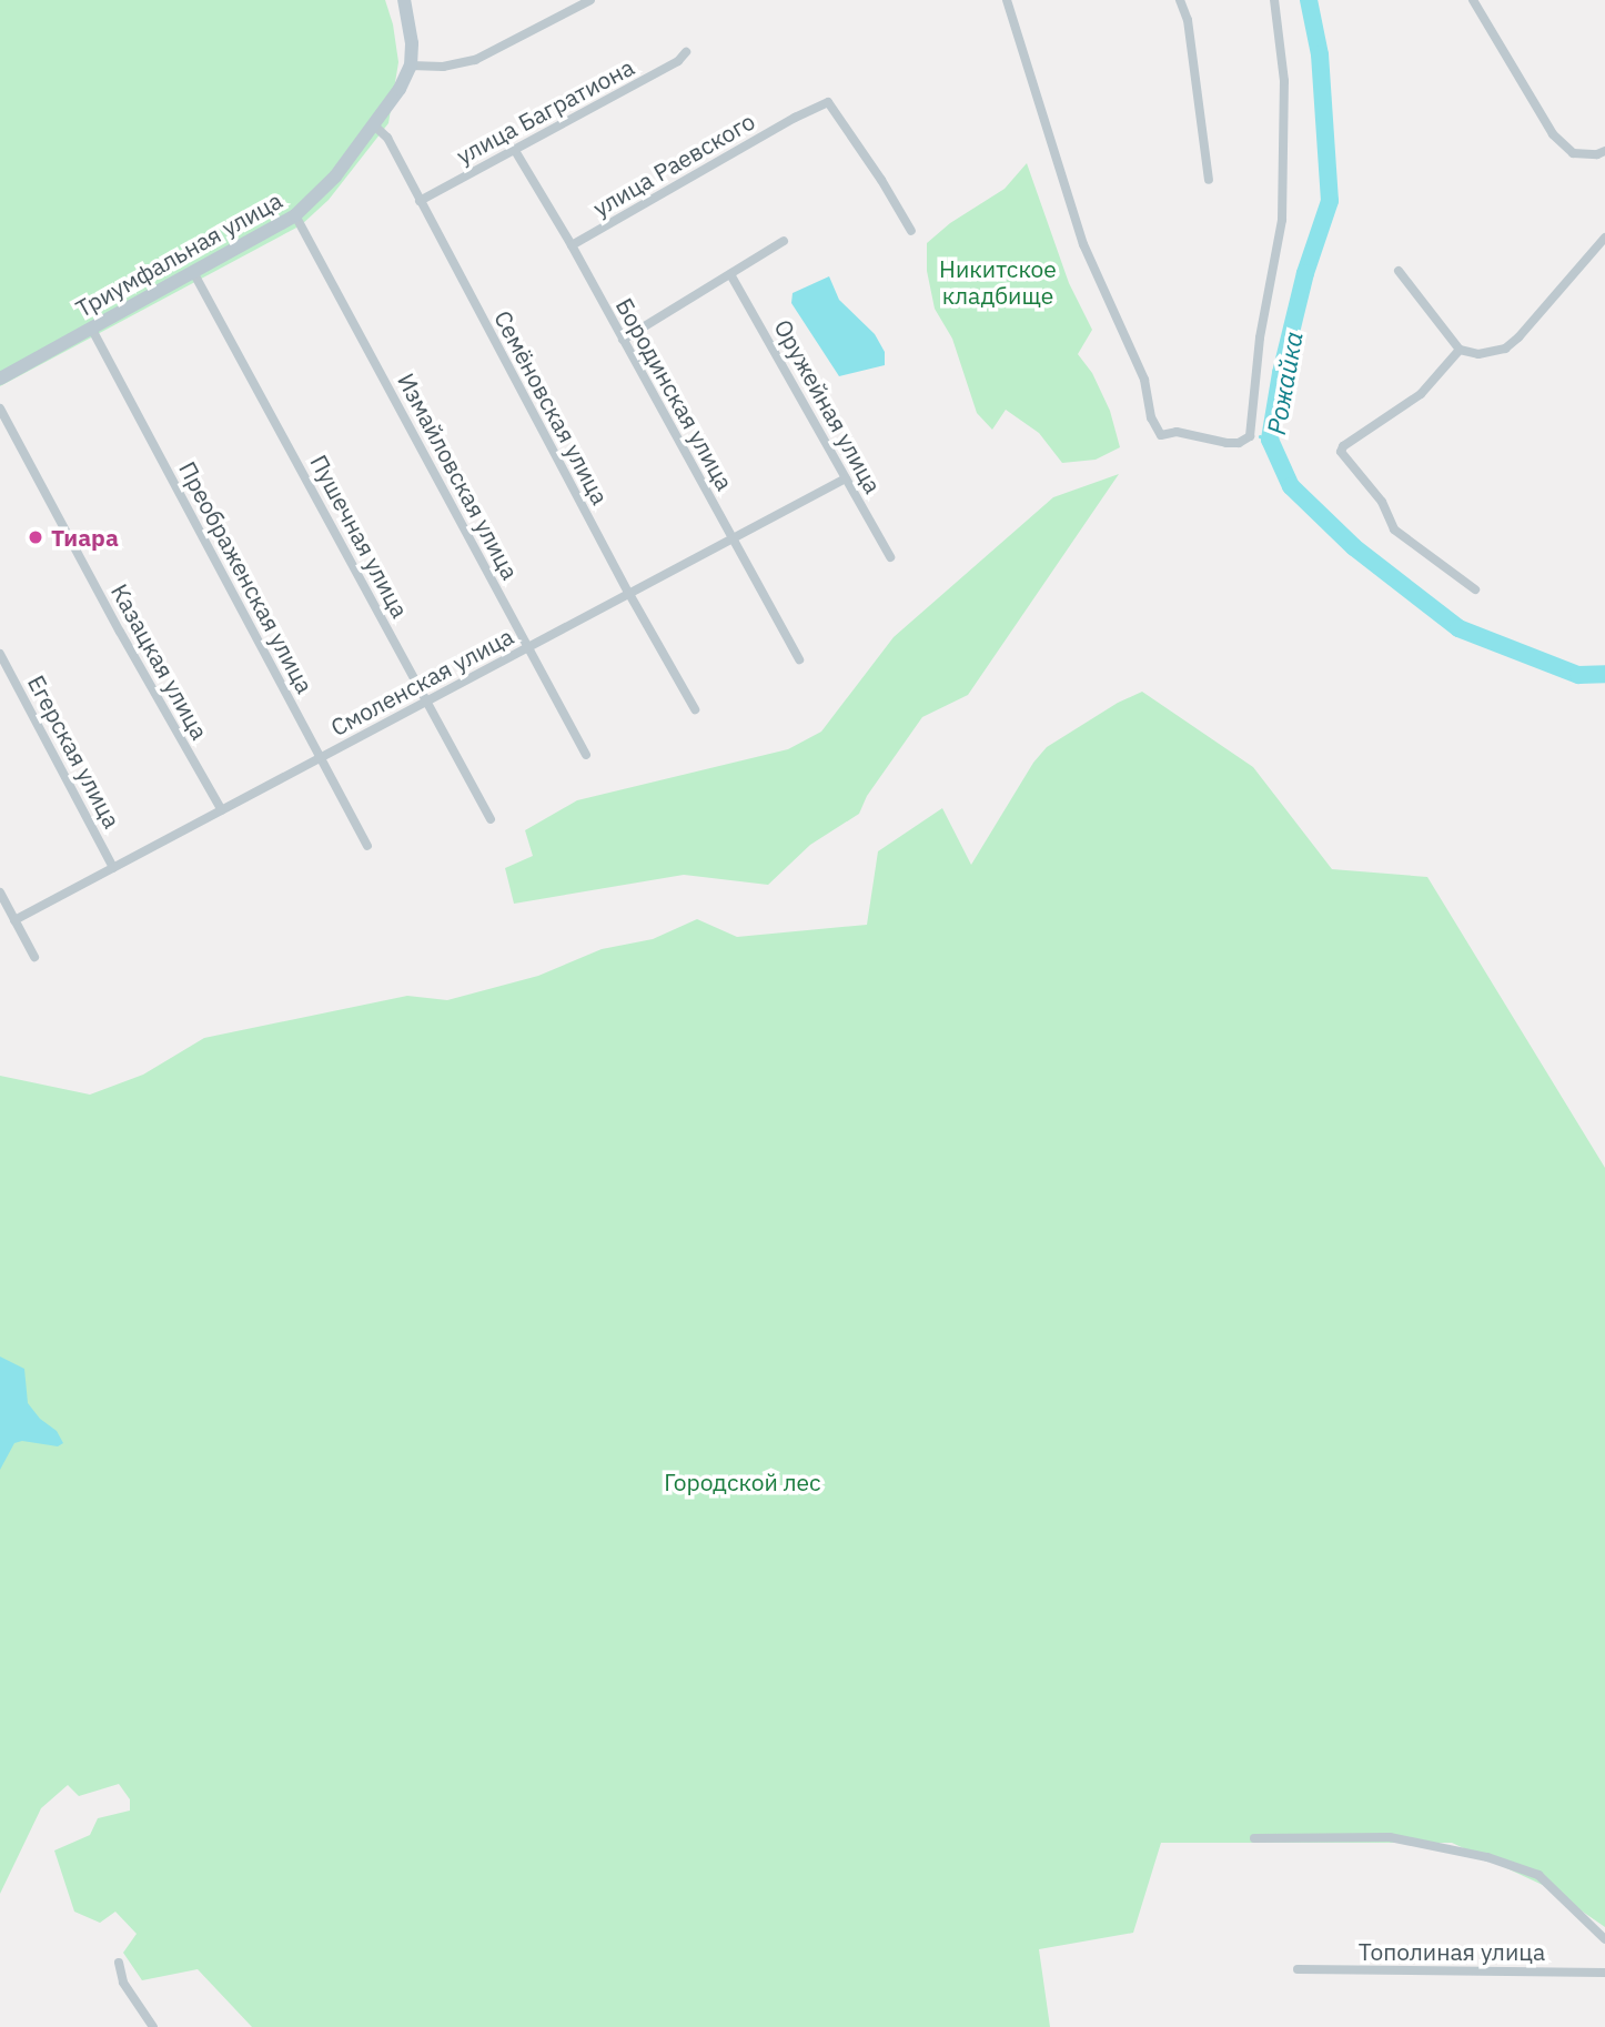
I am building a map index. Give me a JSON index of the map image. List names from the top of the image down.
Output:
{
  "streets": {
    "street": [
      "улица Багратиона",
      "улица Раевского",
      "Триумфальная улица",
      "Бородинская улица",
      "Оружейная улица",
      "Семёновская улица",
      "Измайловская улица",
      "Пушечная улица",
      "Преображенская улица",
      "Казацкая улица",
      "Смоленская улица",
      "Егерская улица",
      "Тополиная улица"
    ]
  },
  "crossings": [
    ["улица Багратиона", "Бородинская улица"],
    ["улица Багратиона", "Семёновская улица"],
    ["улица Раевского", "Бородинская улица"],
    ["Триумфальная улица", "Семёновская улица"],
    ["Триумфальная улица", "Измайловская улица"],
    ["Триумфальная улица", "Пушечная улица"],
    ["Триумфальная улица", "Преображенская улица"],
    ["Бородинская улица", "Смоленская улица"],
    ["Оружейная улица", "Смоленская улица"],
    ["Семёновская улица", "Смоленская улица"],
    ["Измайловская улица", "Смоленская улица"],
    ["Пушечная улица", "Смоленская улица"],
    ["Преображенская улица", "Смоленская улица"],
    ["Казацкая улица", "Смоленская улица"],
    ["Смоленская улица", "Егерская улица"]
  ],
  "water": ["Рожайка"],
  "parks": ["Никитское кладбище", "Городской лес"],
  "places": ["Тиара"]
}
